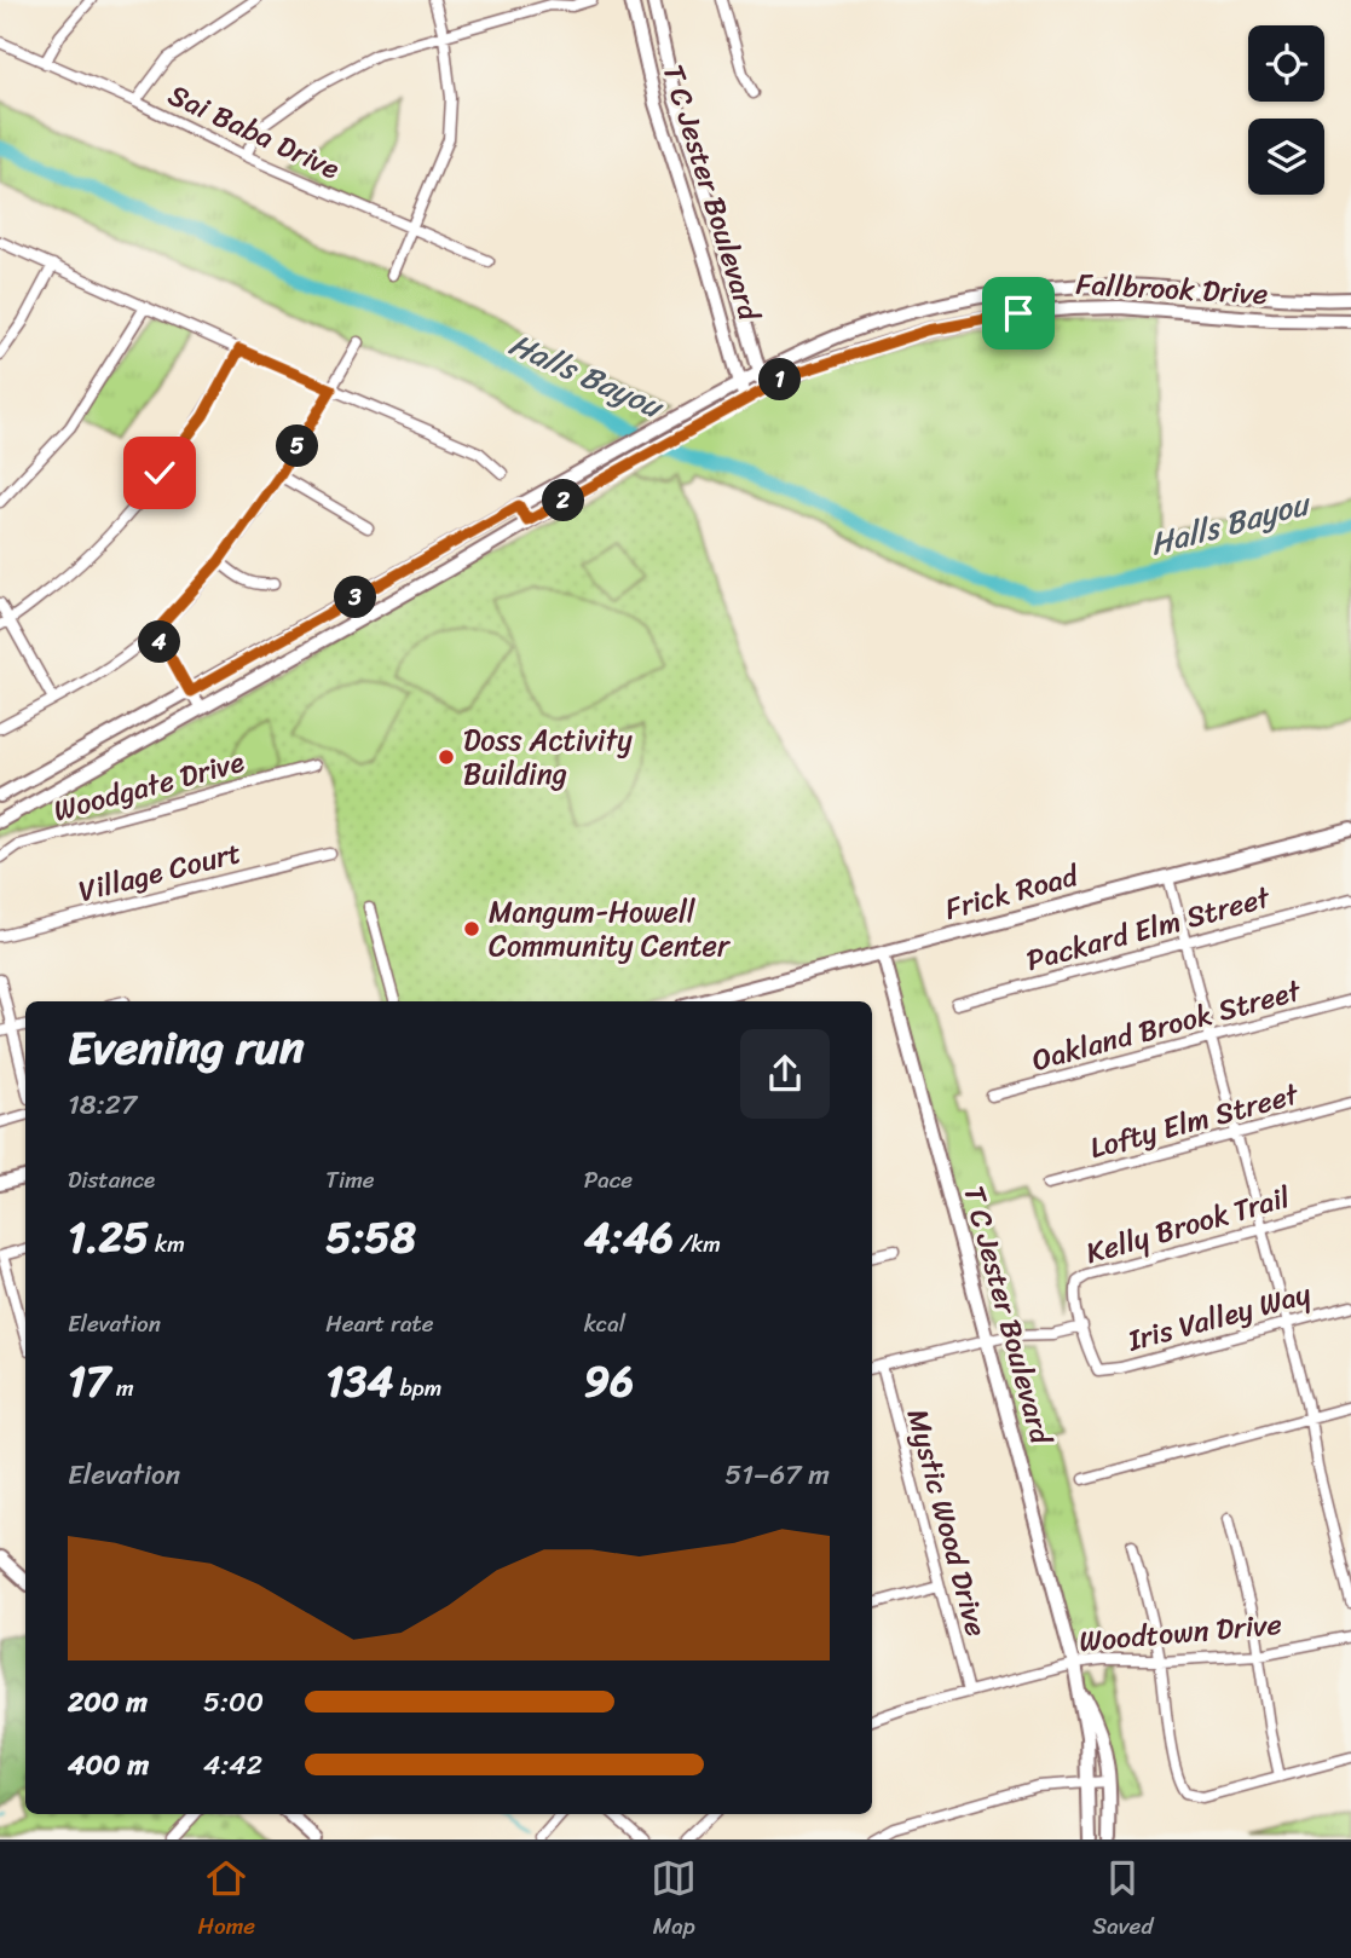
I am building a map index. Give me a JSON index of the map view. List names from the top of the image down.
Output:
{
  "streets": {
    "main road": ["T C Jester Boulevard", "Fallbrook Drive", "Frick Road"],
    "street": [
      "Sai Baba Drive",
      "Woodgate Drive",
      "Village Court",
      "Packard Elm Street",
      "Oakland Brook Street",
      "Lofty Elm Street",
      "Kelly Brook Trail",
      "Iris Valley Way",
      "Mystic Wood Drive",
      "Woodtown Drive"
    ]
  },
  "crossings": [
    ["T C Jester Boulevard", "Fallbrook Drive"],
    ["T C Jester Boulevard", "Frick Road"],
    ["T C Jester Boulevard", "Woodtown Drive"],
    ["Kelly Brook Trail", "Iris Valley Way"],
    ["Mystic Wood Drive", "Woodtown Drive"]
  ],
  "water": ["Halls Bayou"],
  "places": ["Doss Activity Building", "Mangum-Howell Community Center"],
  "page": {
    "pins": [
      "1",
      "5",
      "2",
      "3",
      "4"
    ],
    "heading": ["Evening run", "18:27"],
    "stats": [
      ["Distance", "1.25 km"],
      ["Time", "5:58"],
      ["Pace", "4:46 /km"],
      ["Elevation", "17 m"],
      ["Heart rate", "134 bpm"],
      ["kcal", "96"]
    ],
    "chart": ["Elevation", "51–67 m"],
    "list": [
      {
        "name": "200 m",
        "note": "5:00"
      },
      {
        "name": "400 m",
        "note": "4:42"
      }
    ],
    "tabs": ["Home", "Map", "Saved"]
  }
}
